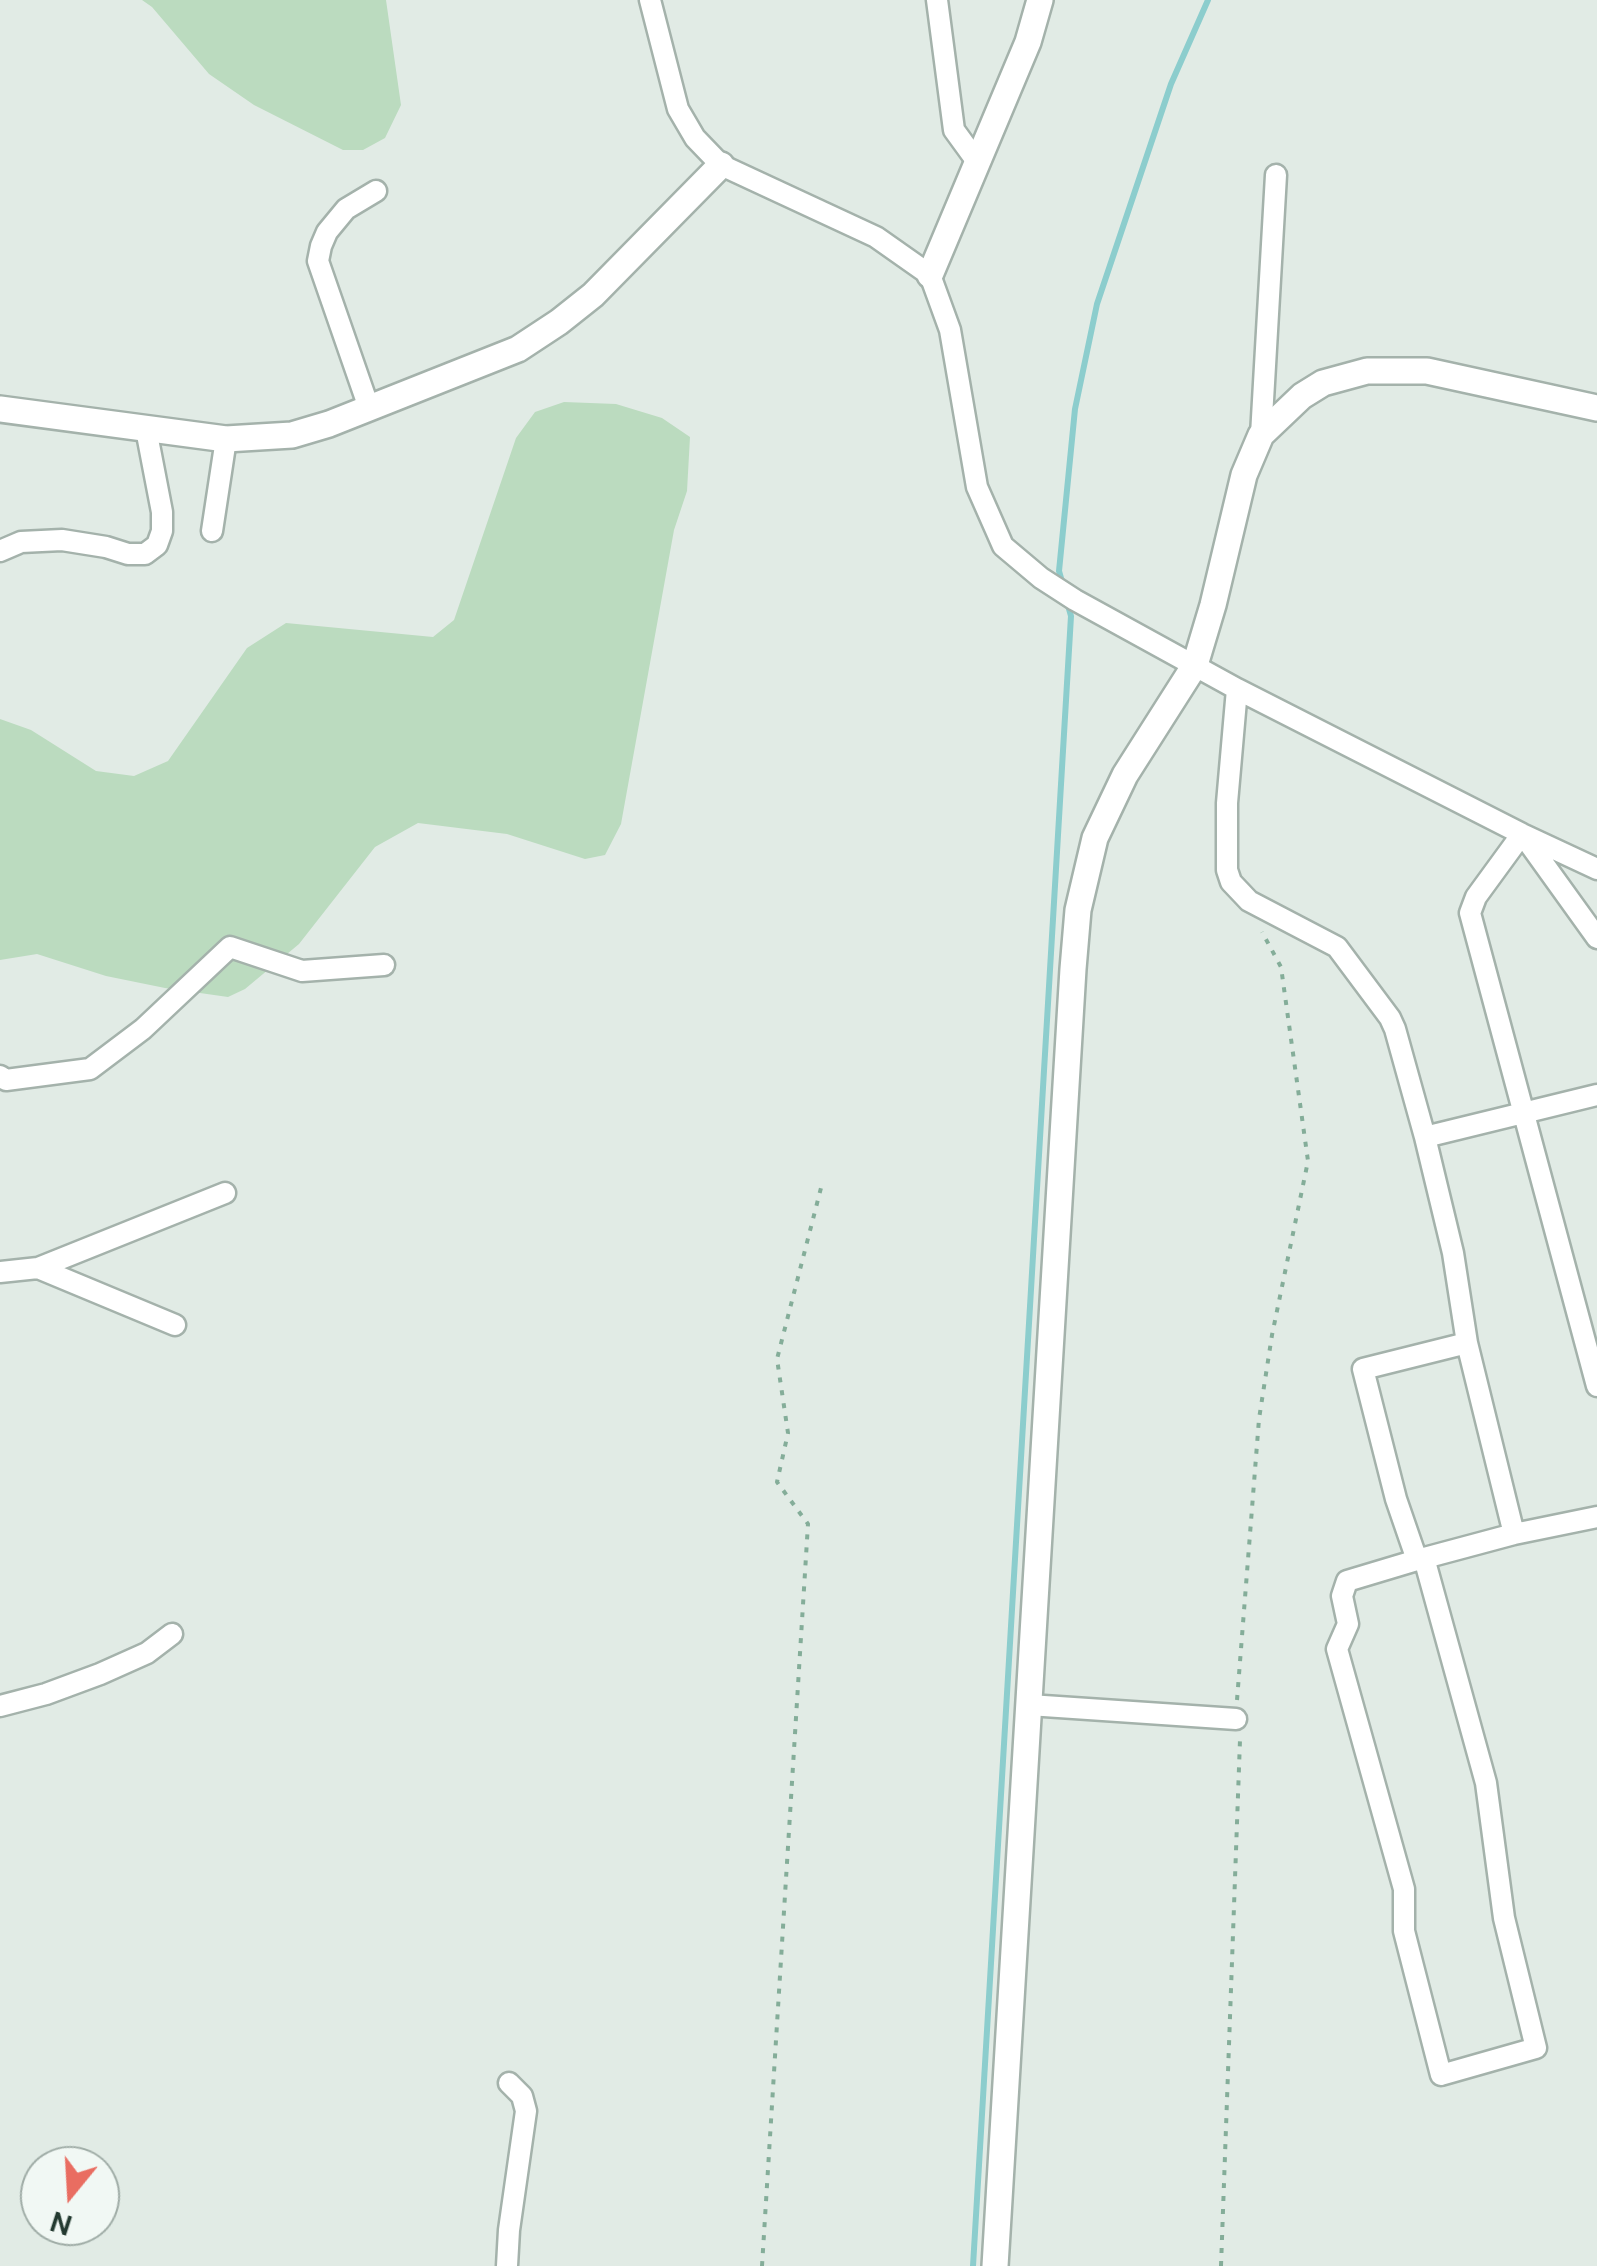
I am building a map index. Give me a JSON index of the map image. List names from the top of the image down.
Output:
{
  "north": "bottom"
}
